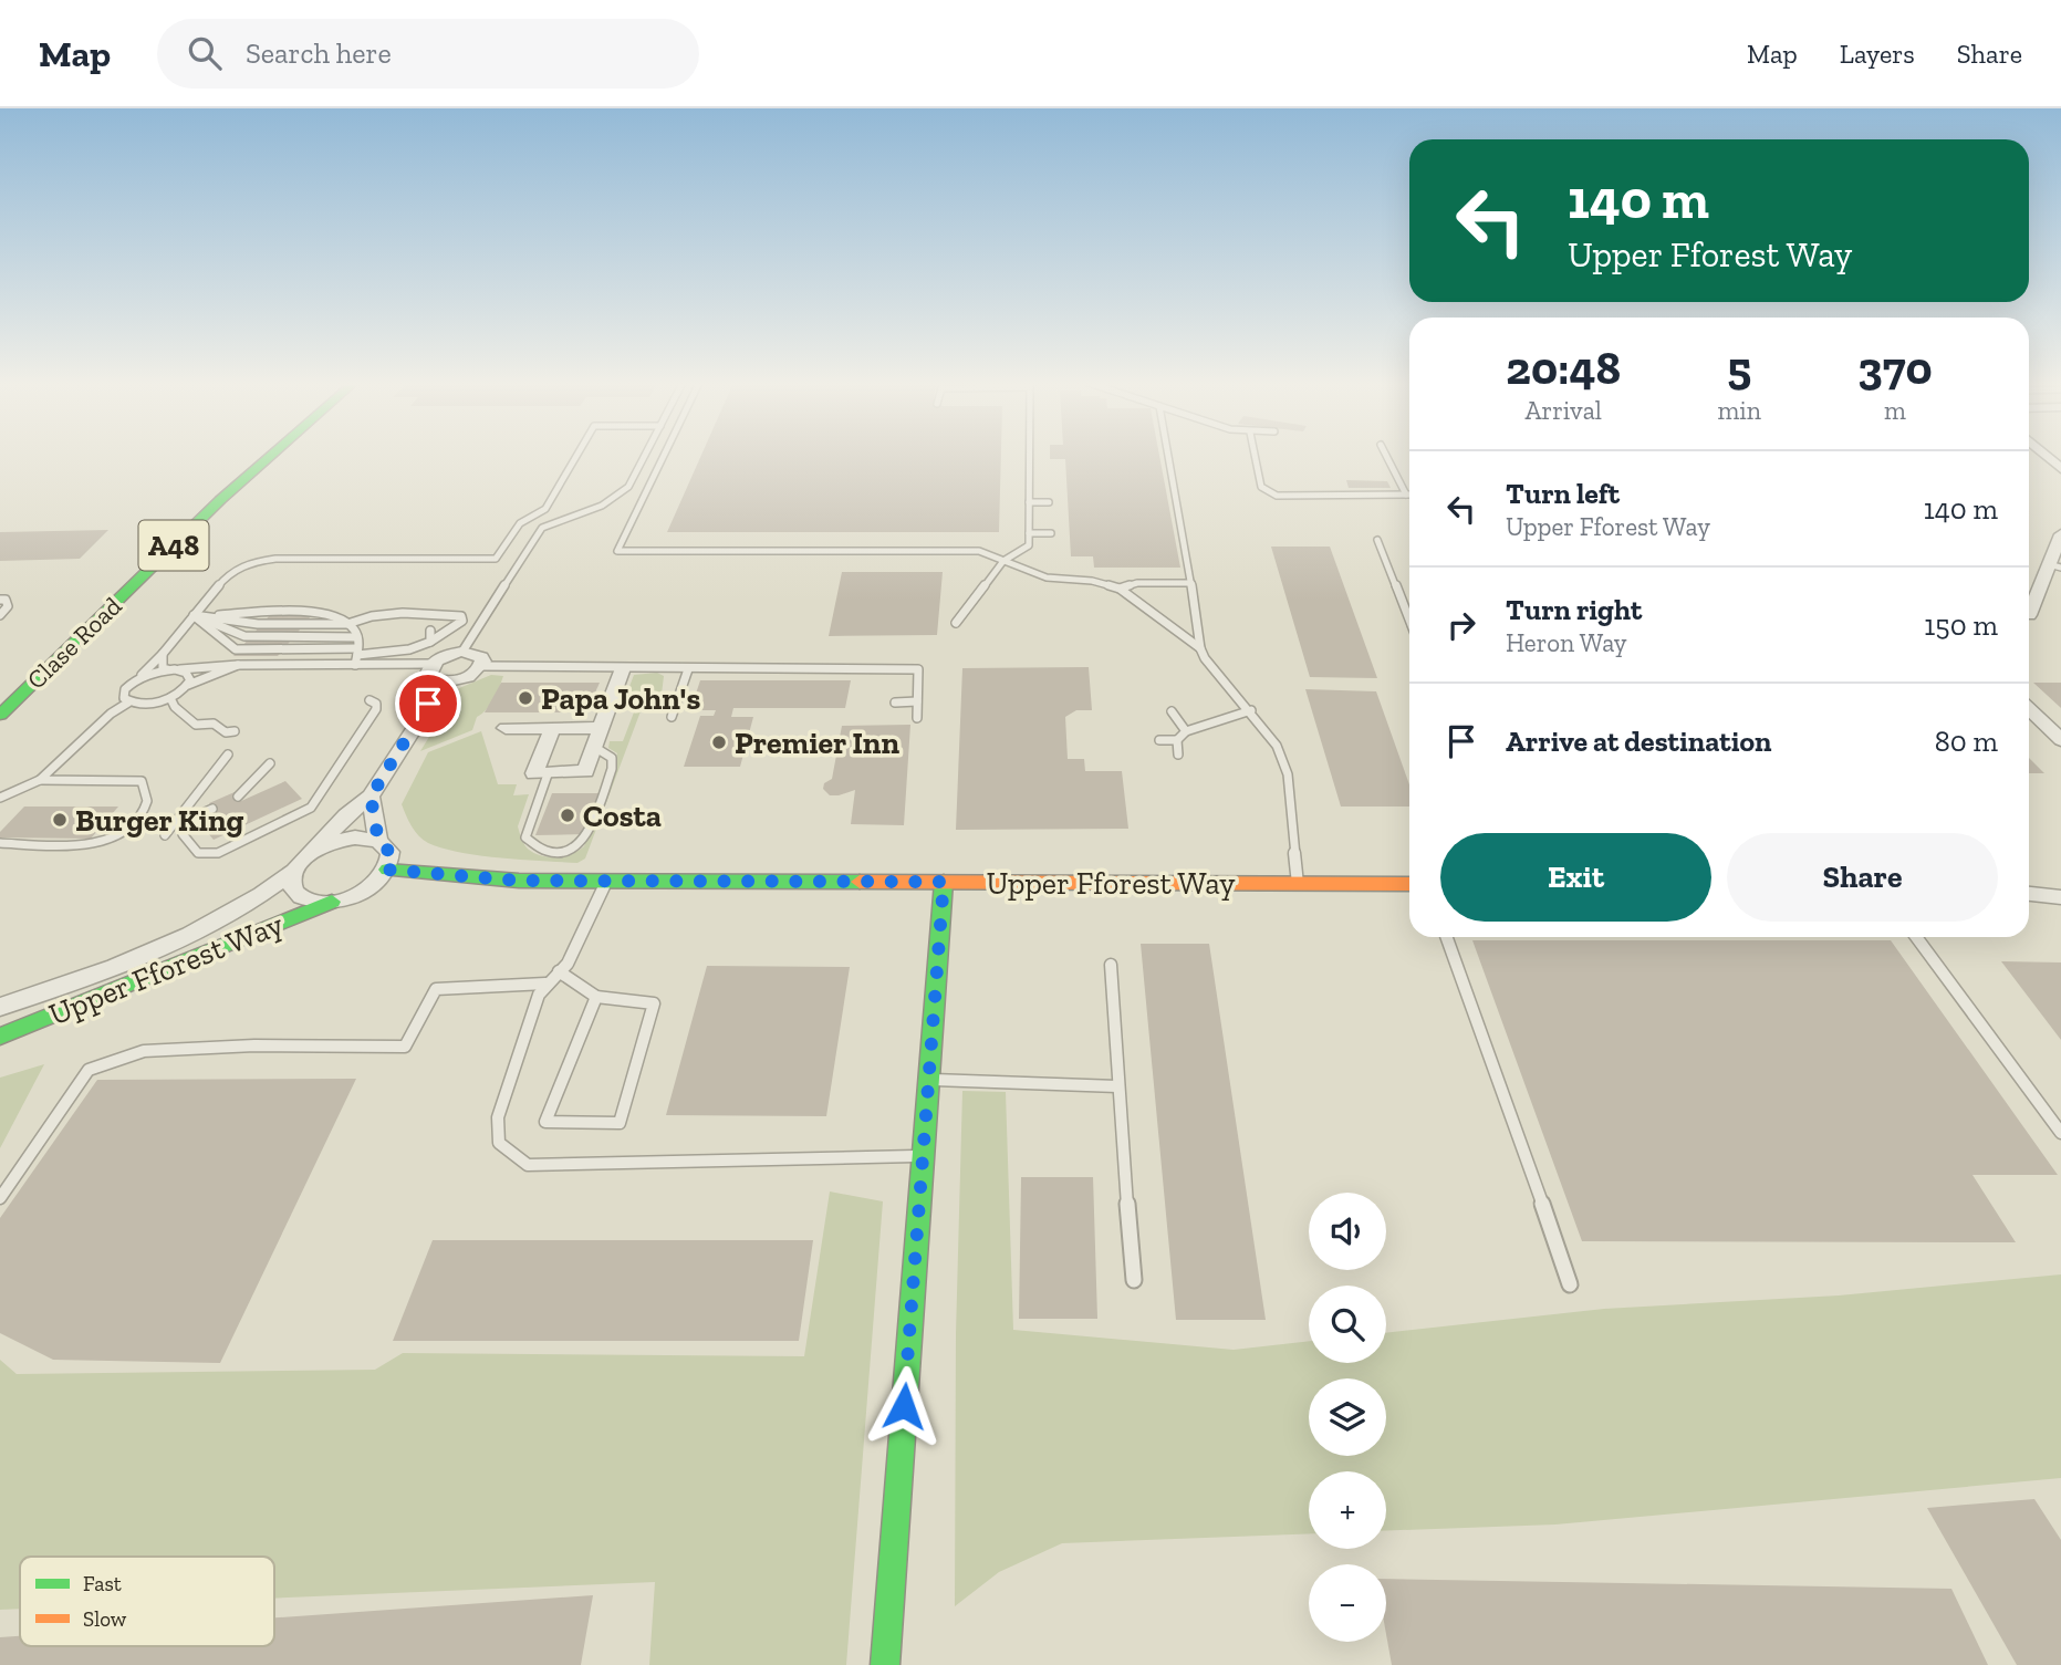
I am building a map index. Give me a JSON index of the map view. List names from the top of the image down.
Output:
{
  "streets": {
    "street": ["A48", "Clase Road", "Upper Fforest Way"]
  },
  "places": [
    "Papa John's",
    "Premier Inn",
    "Costa",
    "Burger King"
  ],
  "legend": ["Fast", "Slow"],
  "page": {
    "header": "Map",
    "search": "Search here",
    "nav": ["Map", "Layers", "Share"],
    "turn": ["140 m", "Upper Fforest Way"],
    "eta": [
      "20:48",
      "Arrival",
      "5",
      "min",
      "370",
      "m"
    ],
    "list": [
      {
        "name": "Turn left",
        "note": "Upper Fforest Way",
        "value": "140 m"
      },
      {
        "name": "Turn right",
        "note": "Heron Way",
        "value": "150 m"
      },
      {
        "name": "Arrive at destination",
        "value": "80 m"
      }
    ],
    "buttons": ["Exit", "Share"],
    "map_buttons": ["+", "−"]
  }
}
